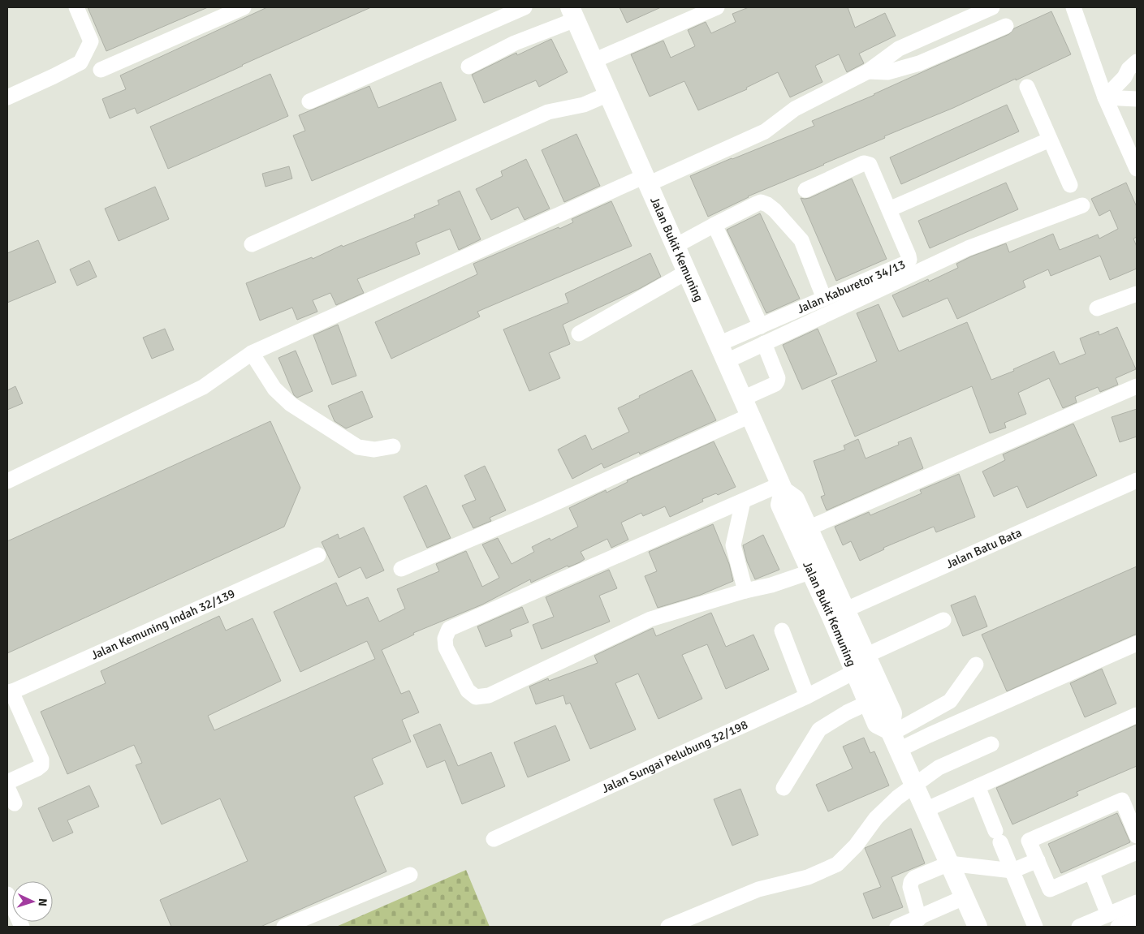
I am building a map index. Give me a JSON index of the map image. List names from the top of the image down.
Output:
{
  "streets": {
    "main road": ["Jalan Bukit Kemuning"],
    "street": [
      "Jalan Kaburetor 34/13",
      "Jalan Batu Bata",
      "Jalan Kemuning Indah 32/139",
      "Jalan Sungai Pelubung 32/198"
    ]
  },
  "crossings": [
    ["Jalan Bukit Kemuning", "Jalan Kaburetor 34/13"],
    ["Jalan Bukit Kemuning", "Jalan Batu Bata"],
    ["Jalan Bukit Kemuning", "Jalan Sungai Pelubung 32/198"]
  ],
  "north": "right"
}
